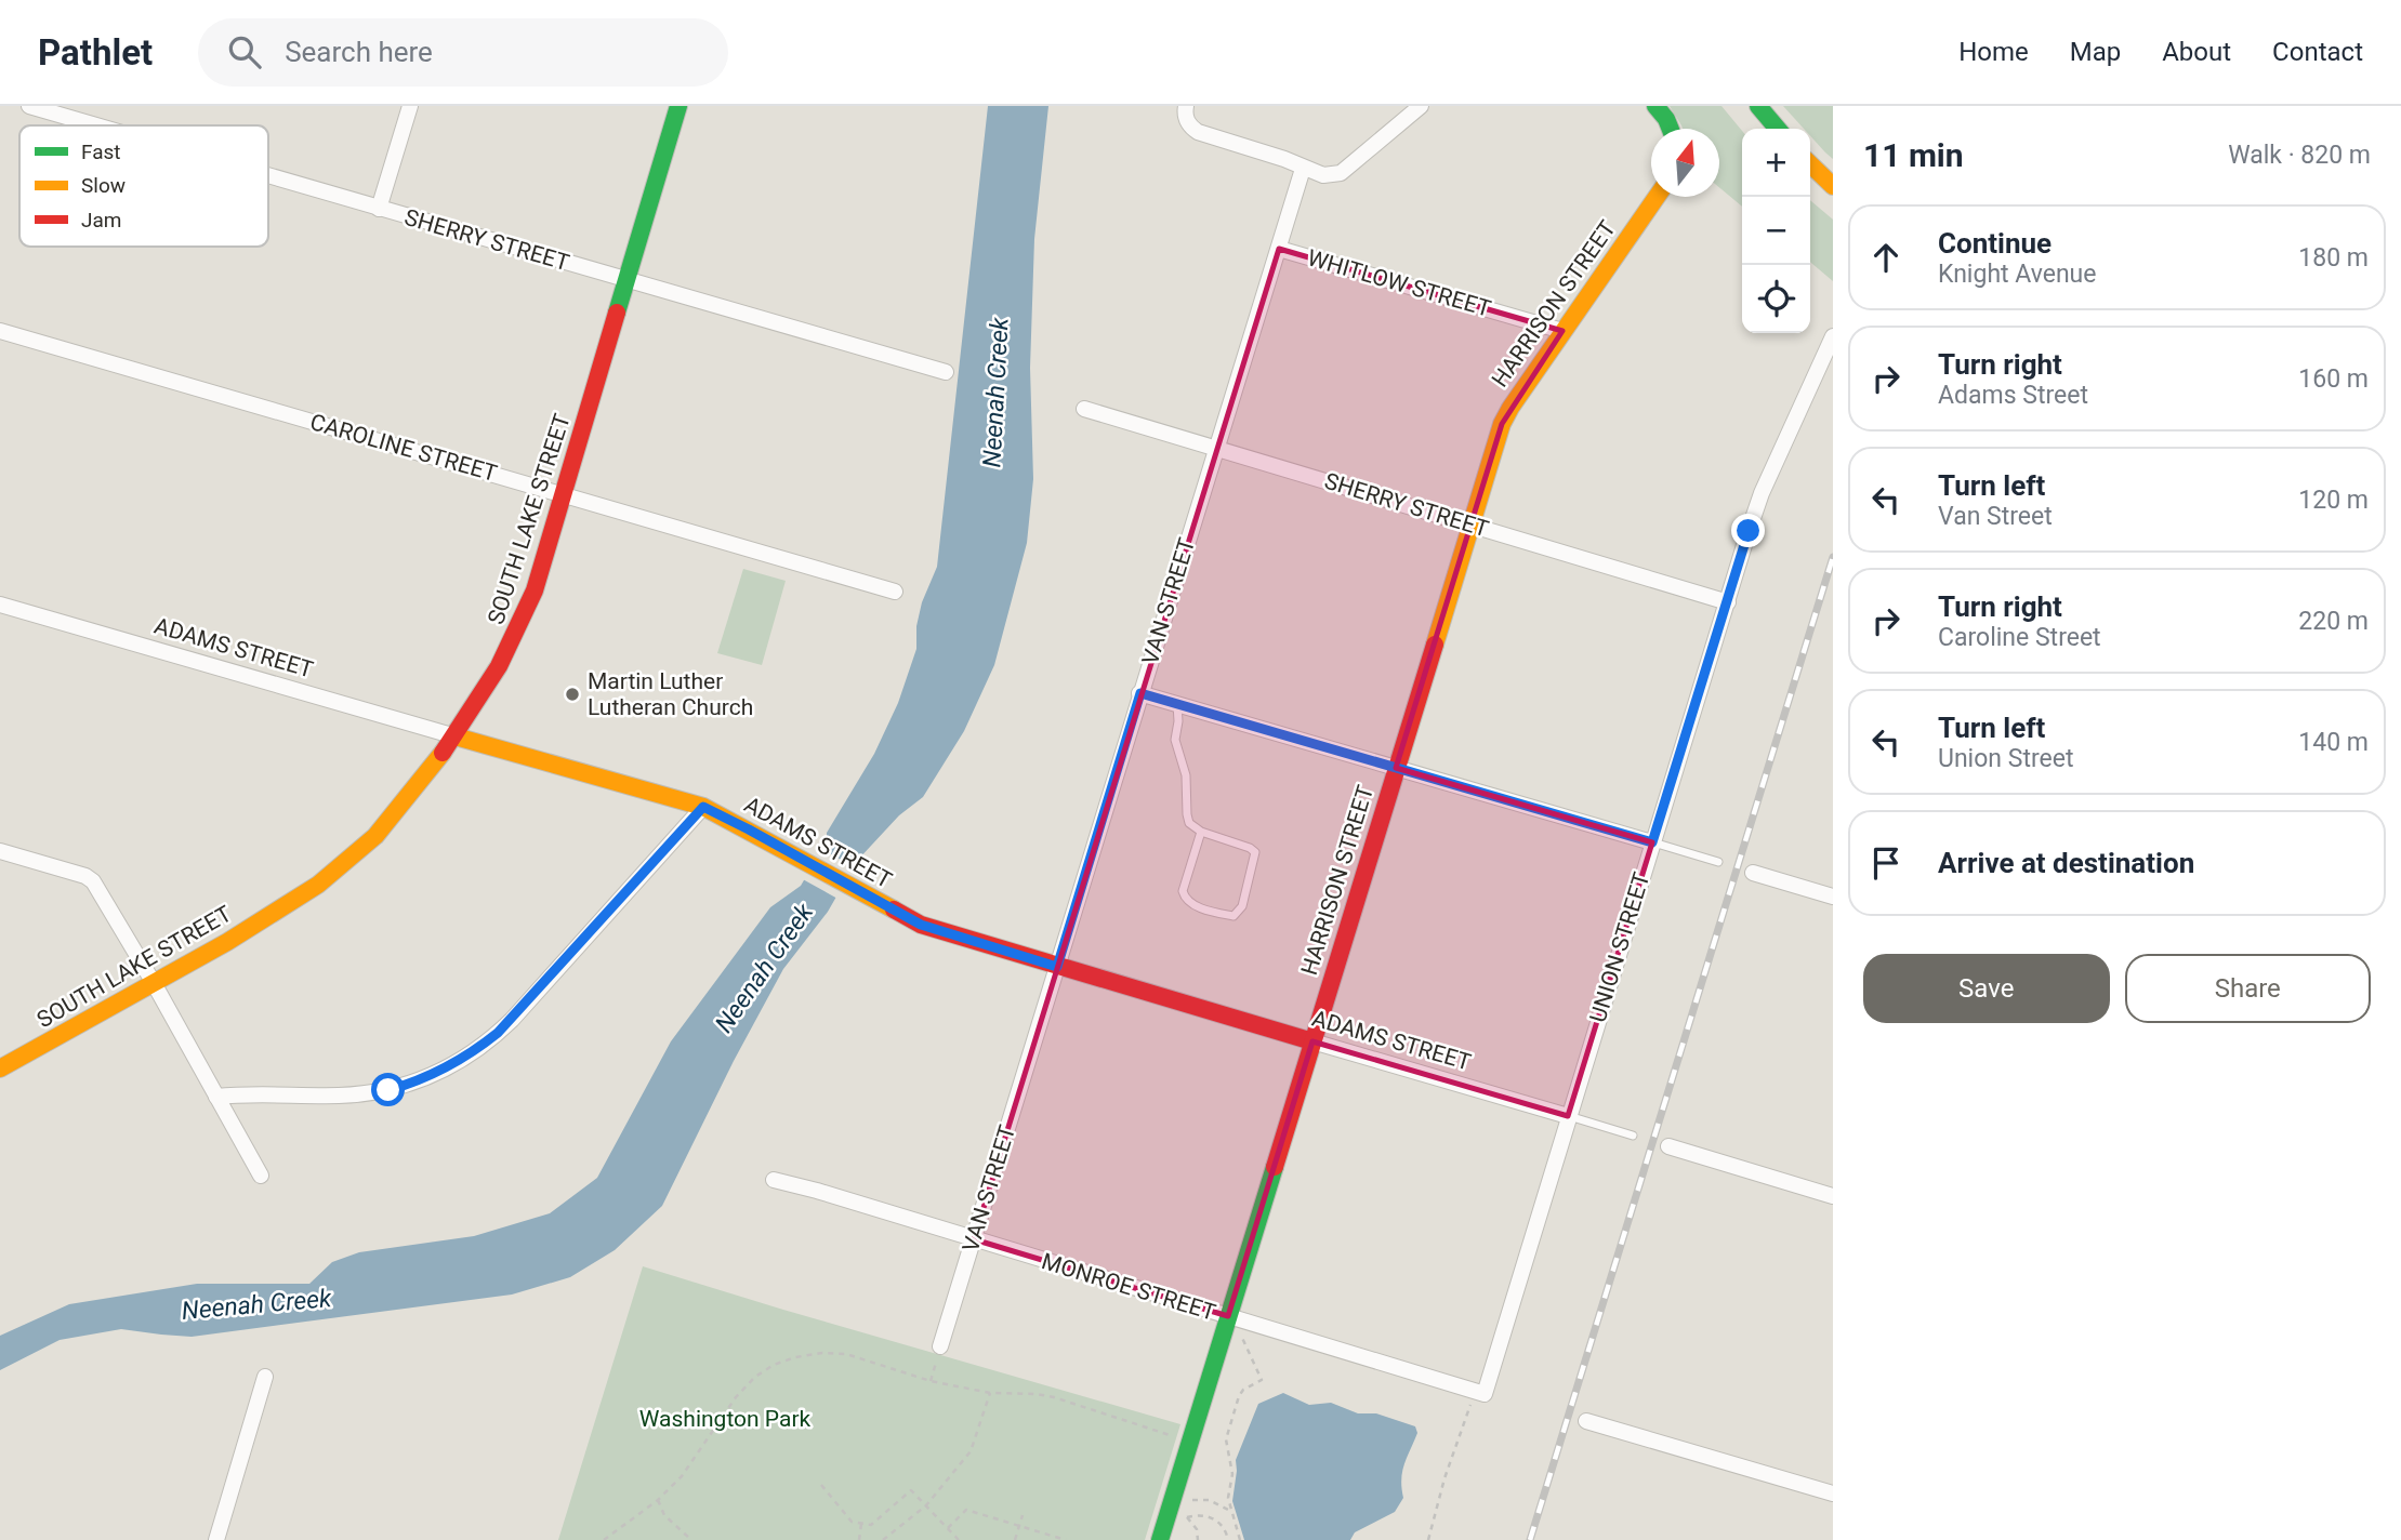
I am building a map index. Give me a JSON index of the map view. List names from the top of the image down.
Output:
{
  "streets": {
    "street": [
      "SHERRY STREET",
      "WHITLOW STREET",
      "HARRISON STREET",
      "CAROLINE STREET",
      "SOUTH LAKE STREET",
      "VAN STREET",
      "ADAMS STREET",
      "UNION STREET",
      "MONROE STREET"
    ]
  },
  "crossings": [
    ["SHERRY STREET", "HARRISON STREET"],
    ["SHERRY STREET", "SOUTH LAKE STREET"],
    ["SHERRY STREET", "VAN STREET"],
    ["SHERRY STREET", "UNION STREET"],
    ["WHITLOW STREET", "HARRISON STREET"],
    ["WHITLOW STREET", "VAN STREET"],
    ["HARRISON STREET", "ADAMS STREET"],
    ["HARRISON STREET", "MONROE STREET"],
    ["CAROLINE STREET", "SOUTH LAKE STREET"],
    ["SOUTH LAKE STREET", "ADAMS STREET"],
    ["VAN STREET", "ADAMS STREET"],
    ["VAN STREET", "MONROE STREET"],
    ["ADAMS STREET", "UNION STREET"],
    ["UNION STREET", "MONROE STREET"]
  ],
  "water": ["Neenah Creek"],
  "parks": ["Washington Park"],
  "places": ["Martin Luther Lutheran Church"],
  "legend": ["Fast", "Slow", "Jam"],
  "north": "top",
  "page": {
    "header": "Pathlet",
    "search": "Search here",
    "nav": [
      "Home",
      "Map",
      "About",
      "Contact"
    ],
    "heading": ["11 min", "Walk · 820 m"],
    "map_buttons": ["+", "−"],
    "list": [
      ["Continue", "Knight Avenue", "180 m"],
      ["Turn right", "Adams Street", "160 m"],
      ["Turn left", "Van Street", "120 m"],
      ["Turn right", "Caroline Street", "220 m"],
      ["Turn left", "Union Street", "140 m"],
      "Arrive at destination"
    ],
    "buttons": ["Save", "Share"]
  }
}
